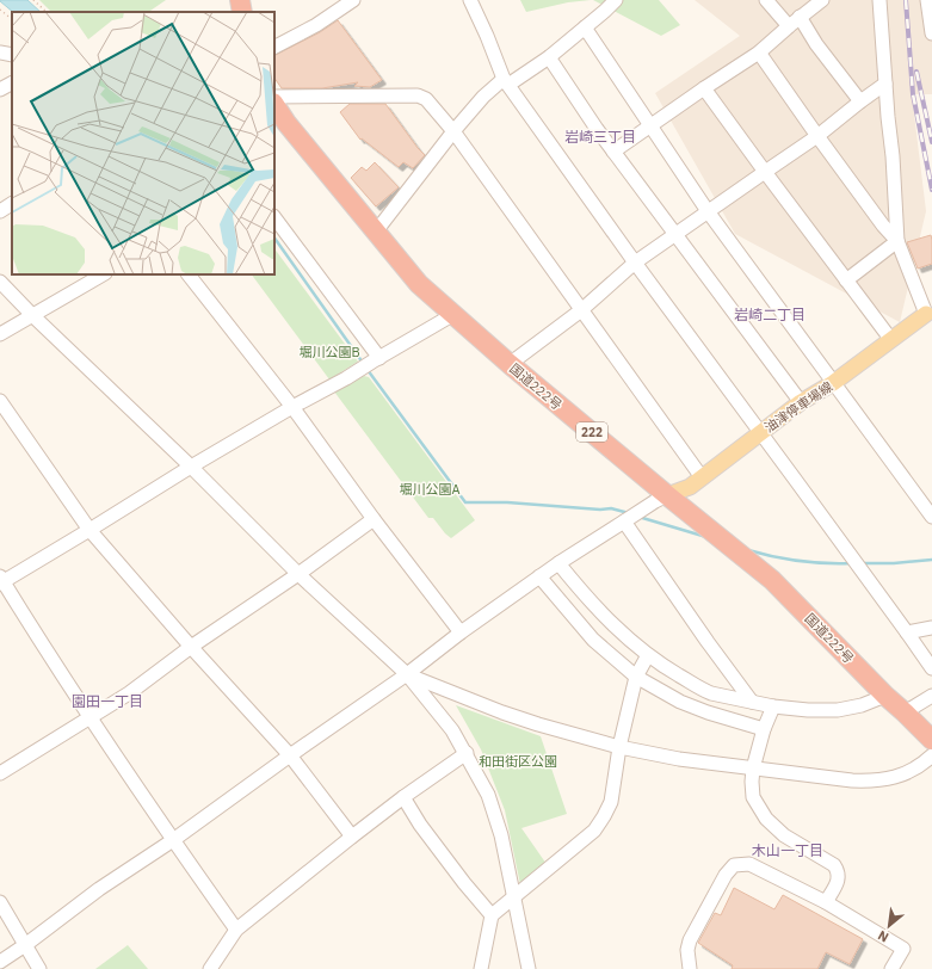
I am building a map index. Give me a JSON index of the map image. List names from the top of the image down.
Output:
{
  "streets": {
    "highway": ["国道222号", "222"],
    "main road": ["油津停車場線"]
  },
  "crossings": [
    ["国道222号", "油津停車場線"]
  ],
  "districts": [
    "岩崎三丁目",
    "岩崎二丁目",
    "園田一丁目",
    "木山一丁目"
  ],
  "parks": ["堀川公園B", "堀川公園A", "和田街区公園"],
  "north": "bottom left"
}
